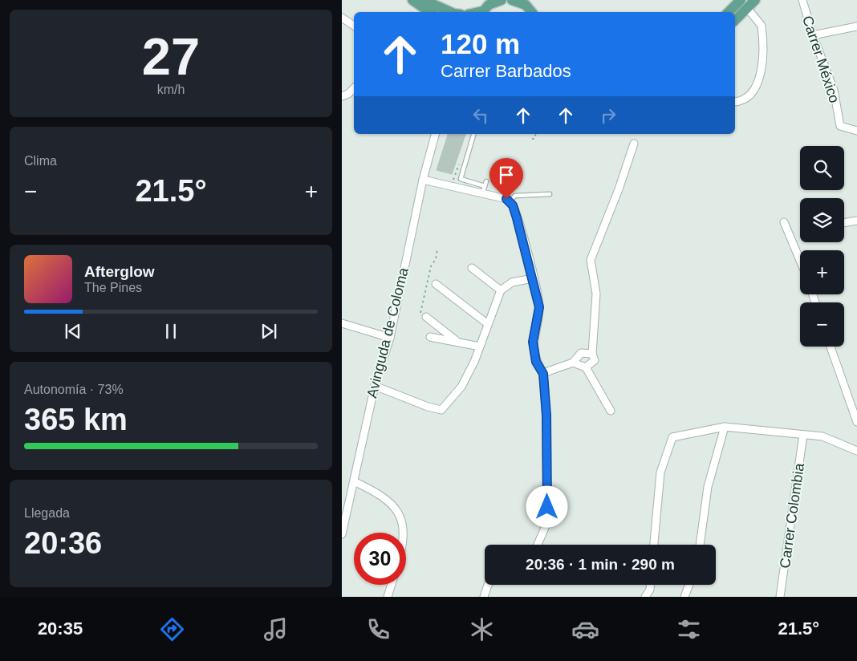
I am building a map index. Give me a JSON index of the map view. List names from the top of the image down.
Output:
{
  "streets": {
    "street": ["Carrer México", "Avinguda de Coloma", "Carrer Colombia"]
  },
  "page": {
    "tile": [
      ["27", "km/h"],
      "Clima",
      ["Autonomía · 73%", "365 km"],
      ["Llegada", "20:36"]
    ],
    "turn": ["120 m", "Carrer Barbados"],
    "map_buttons": ["+", "−"],
    "heat": ["−", "21.5°", "+"],
    "song": ["Afterglow", "The Pines"],
    "limit": "30",
    "trip": "20:36 · 1 min · 290 m",
    "tabs": ["20:35", "21.5°"]
  }
}
